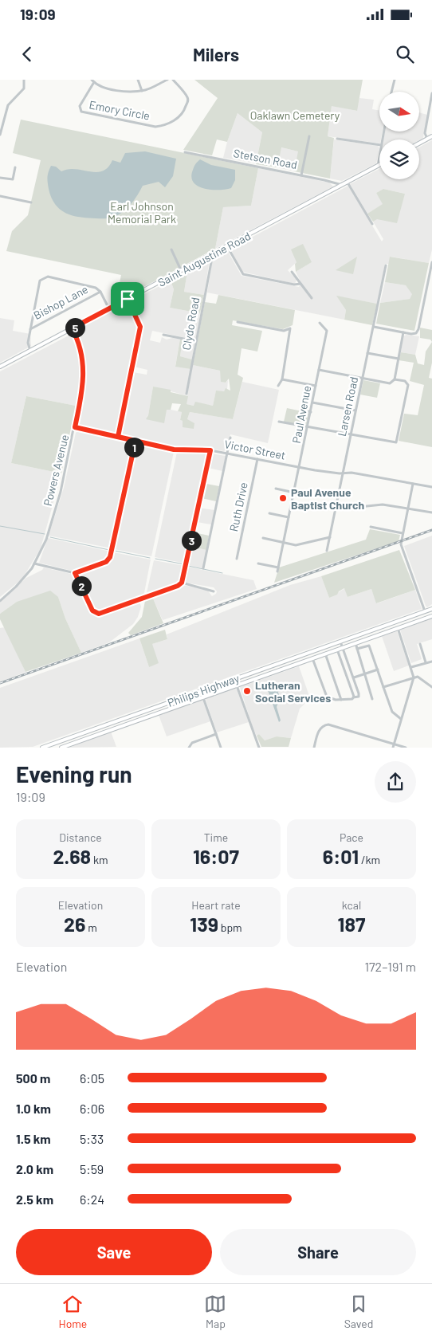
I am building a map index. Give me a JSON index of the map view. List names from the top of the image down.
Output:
{
  "streets": {
    "main road": ["Saint Augustine Road", "Philips Highway"],
    "street": [
      "Emory Circle",
      "Stetson Road",
      "Bishop Lane",
      "Clydo Road",
      "Larsen Road",
      "Paul Avenue",
      "Victor Street",
      "Powers Avenue",
      "Ruth Drive"
    ]
  },
  "crossings": [
    ["Stetson Road", "Saint Augustine Road"],
    ["Saint Augustine Road", "Clydo Road"],
    ["Saint Augustine Road", "Powers Avenue"],
    ["Larsen Road", "Victor Street"],
    ["Paul Avenue", "Victor Street"],
    ["Victor Street", "Powers Avenue"],
    ["Victor Street", "Ruth Drive"]
  ],
  "parks": ["Oaklawn Cemetery", "Earl Johnson Memorial Park"],
  "places": ["Paul Avenue Baptist Church", "Lutheran Social Services"],
  "north": "right",
  "page": {
    "status": "19:09",
    "header": "Milers",
    "pins": [
      "5",
      "1",
      "3",
      "2"
    ],
    "heading": ["Evening run", "19:09"],
    "stats": [
      ["Distance", "2.68 km"],
      ["Time", "16:07"],
      ["Pace", "6:01 /km"],
      ["Elevation", "26 m"],
      ["Heart rate", "139 bpm"],
      ["kcal", "187"]
    ],
    "chart": ["Elevation", "172–191 m"],
    "list": [
      {
        "name": "500 m",
        "note": "6:05"
      },
      {
        "name": "1.0 km",
        "note": "6:06"
      },
      {
        "name": "1.5 km",
        "note": "5:33"
      },
      {
        "name": "2.0 km",
        "note": "5:59"
      },
      {
        "name": "2.5 km",
        "note": "6:24"
      }
    ],
    "buttons": ["Save", "Share"],
    "tabs": ["Home", "Map", "Saved"]
  }
}
